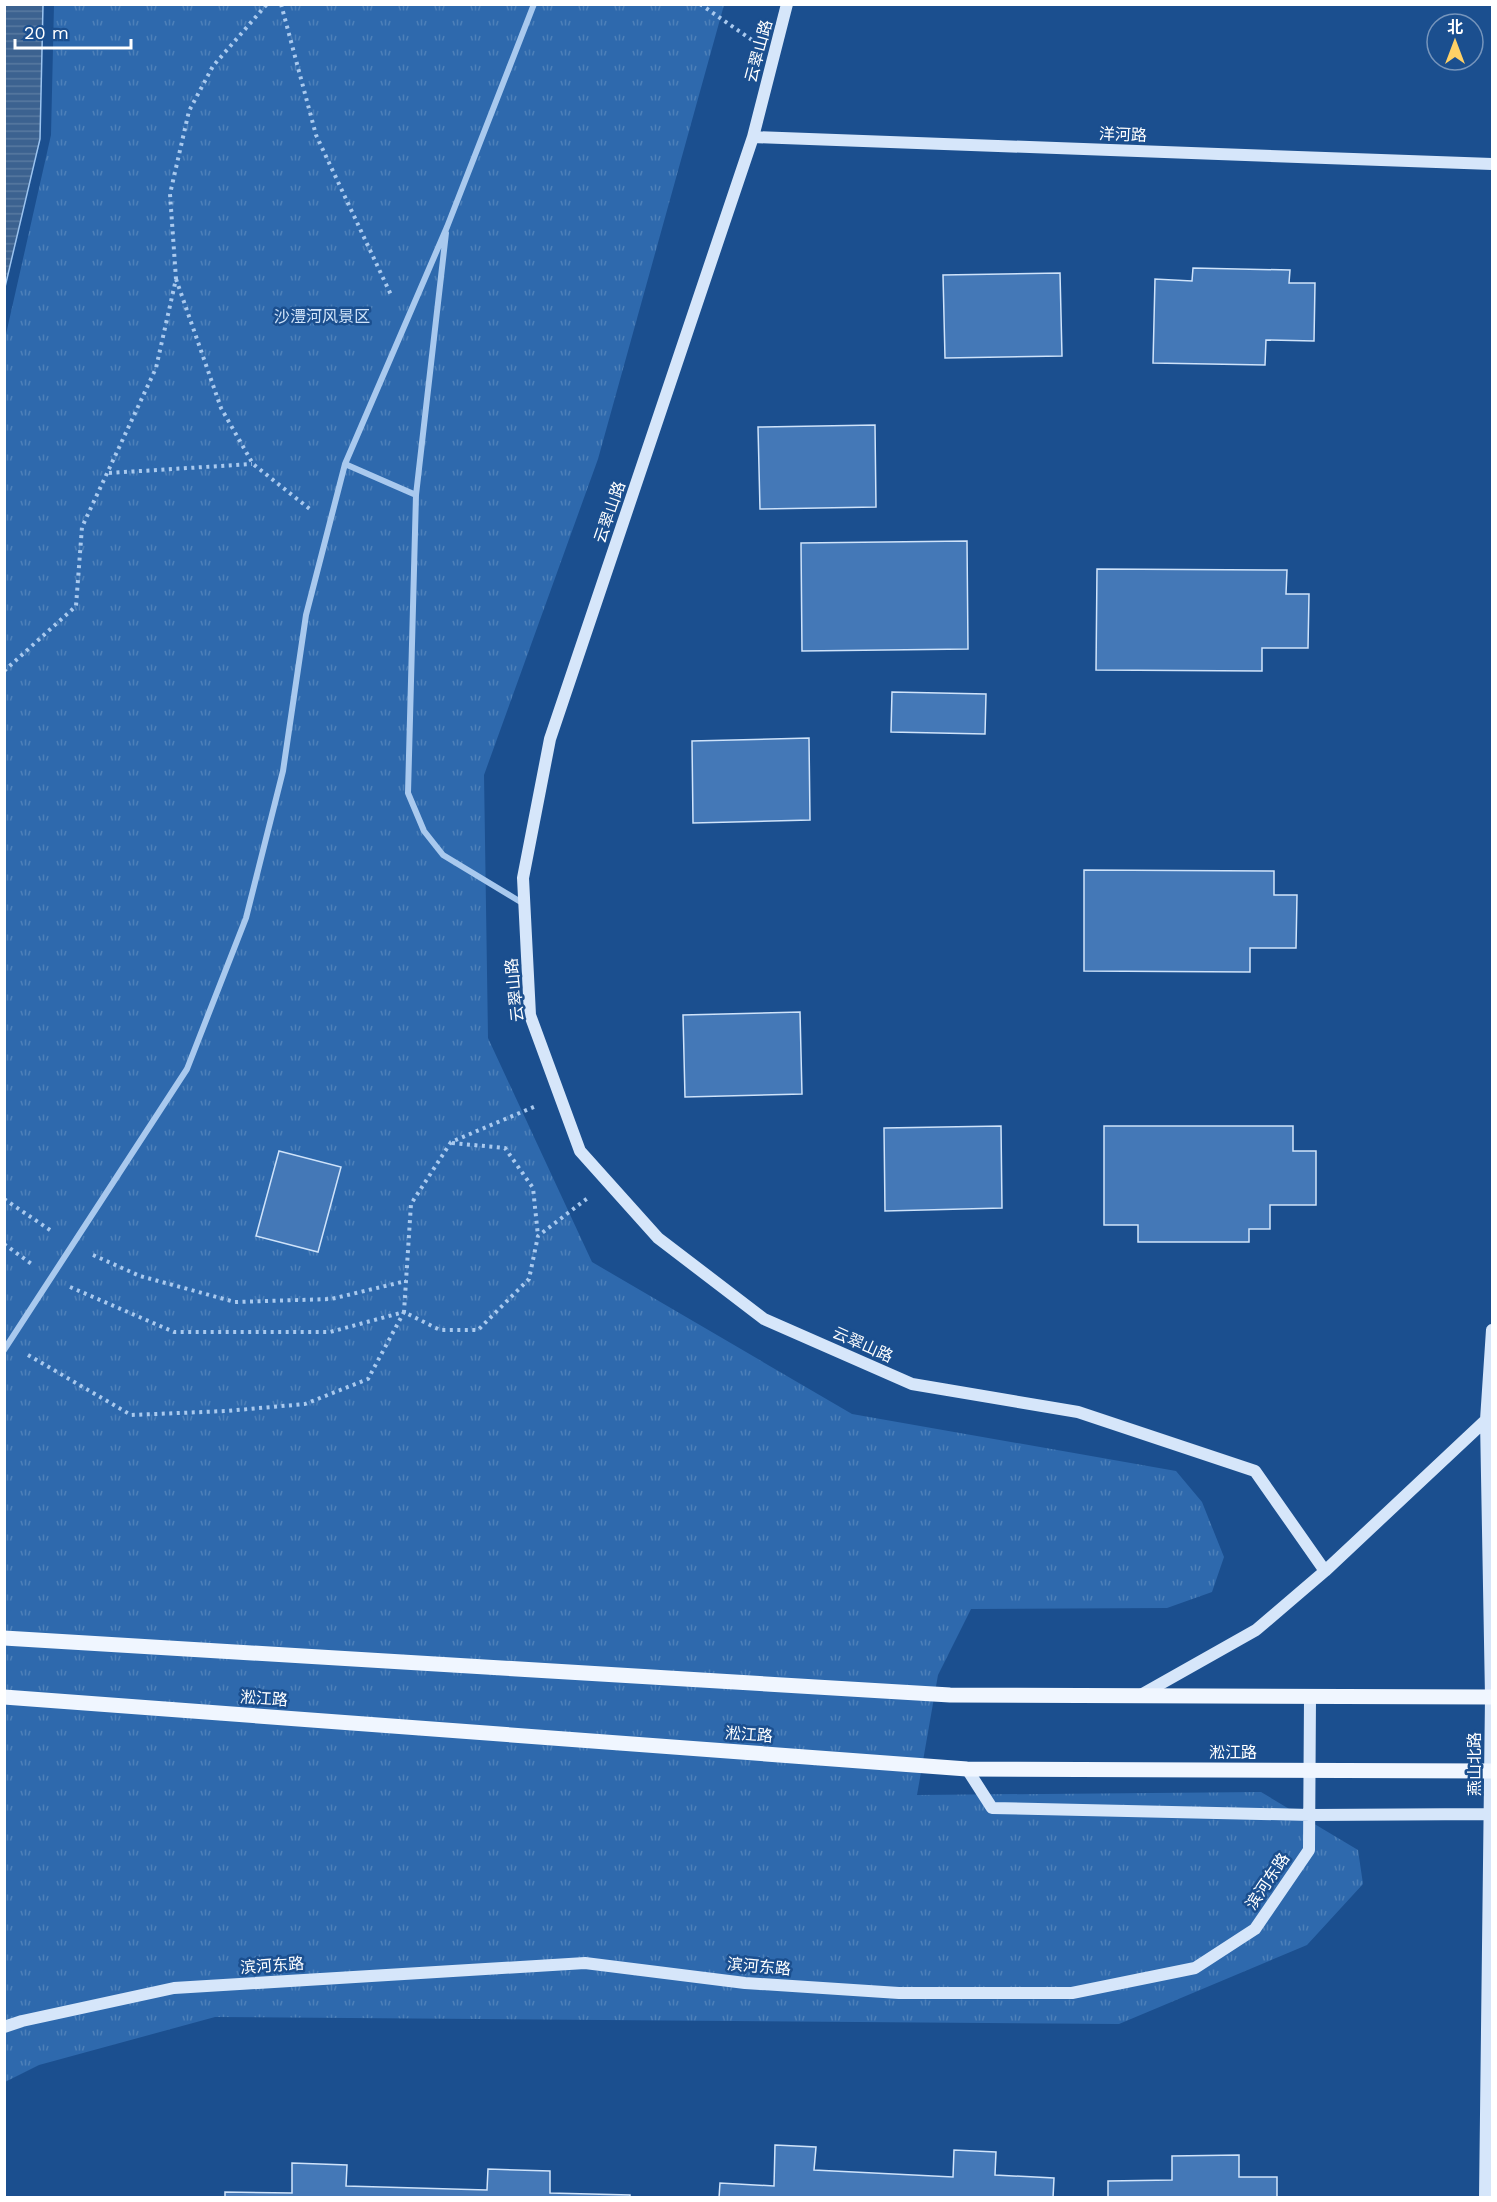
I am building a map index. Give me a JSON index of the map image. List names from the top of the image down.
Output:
{
  "streets": {
    "main road": ["淞江路"],
    "street": [
      "云翠山路",
      "洋河路",
      "燕山北路",
      "滨河东路"
    ]
  },
  "crossings": [
    ["云翠山路", "洋河路"],
    ["淞江路", "燕山北路"],
    ["淞江路", "滨河东路"]
  ],
  "parks": ["沙澧河风景区"],
  "scale_bar": "20 m",
  "north": "top"
}
